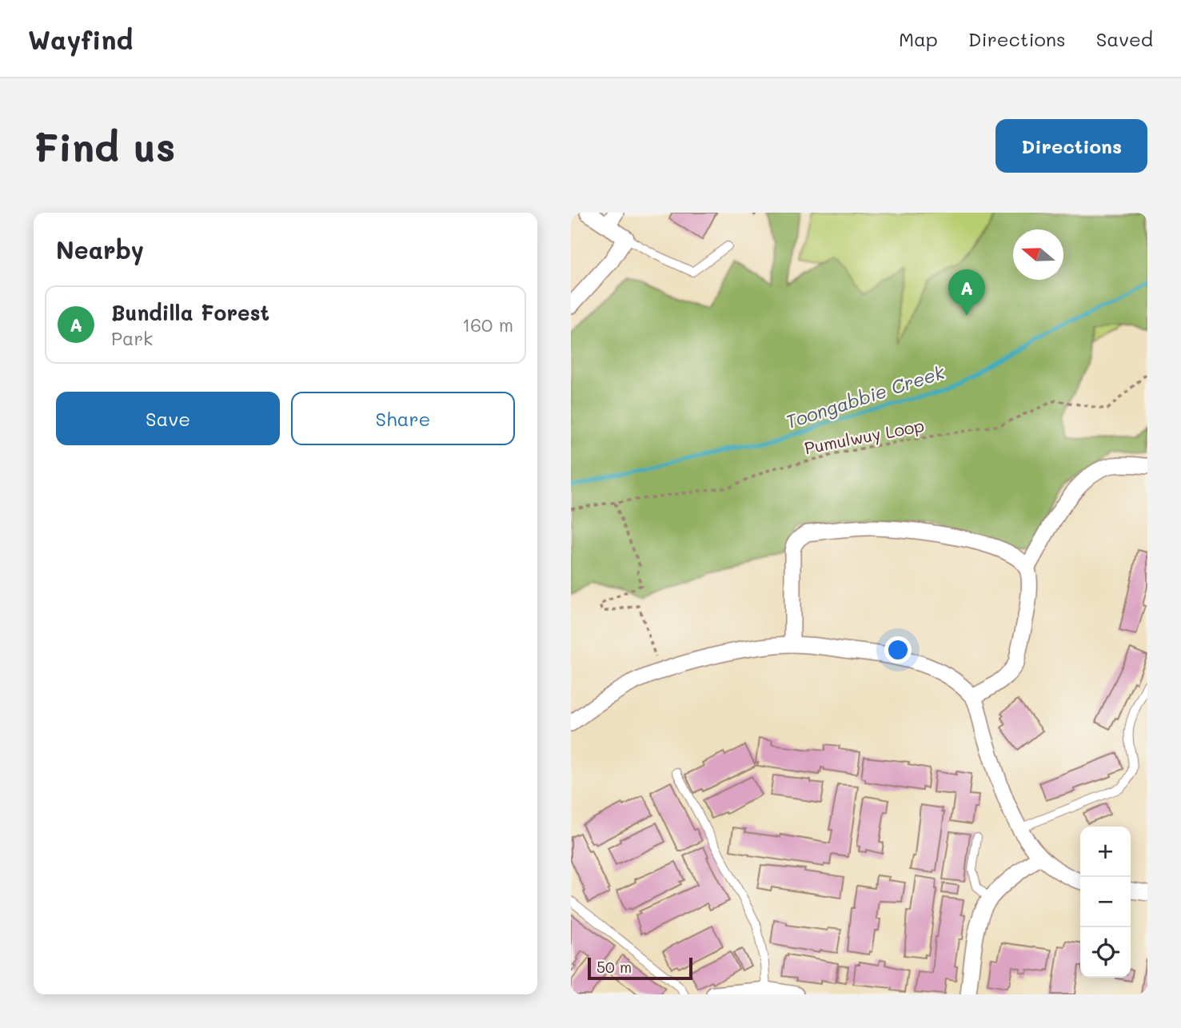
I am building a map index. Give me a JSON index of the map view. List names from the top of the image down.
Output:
{
  "streets": {
    "path": ["Pumulwuy Loop"]
  },
  "water": ["Toongabbie Creek"],
  "scale_bar": "50 m",
  "north": "left",
  "page": {
    "header": "Wayfind",
    "nav": ["Map", "Directions", "Saved"],
    "buttons": [
      "Directions",
      ["Save", "Share"]
    ],
    "title": "Find us",
    "heading": "Nearby",
    "pins": "A",
    "list": [
      {
        "mark": "A",
        "name": "Bundilla Forest",
        "note": "Park",
        "value": "160 m"
      }
    ],
    "map_buttons": ["+", "−"],
    "scale": "50 m"
  }
}
